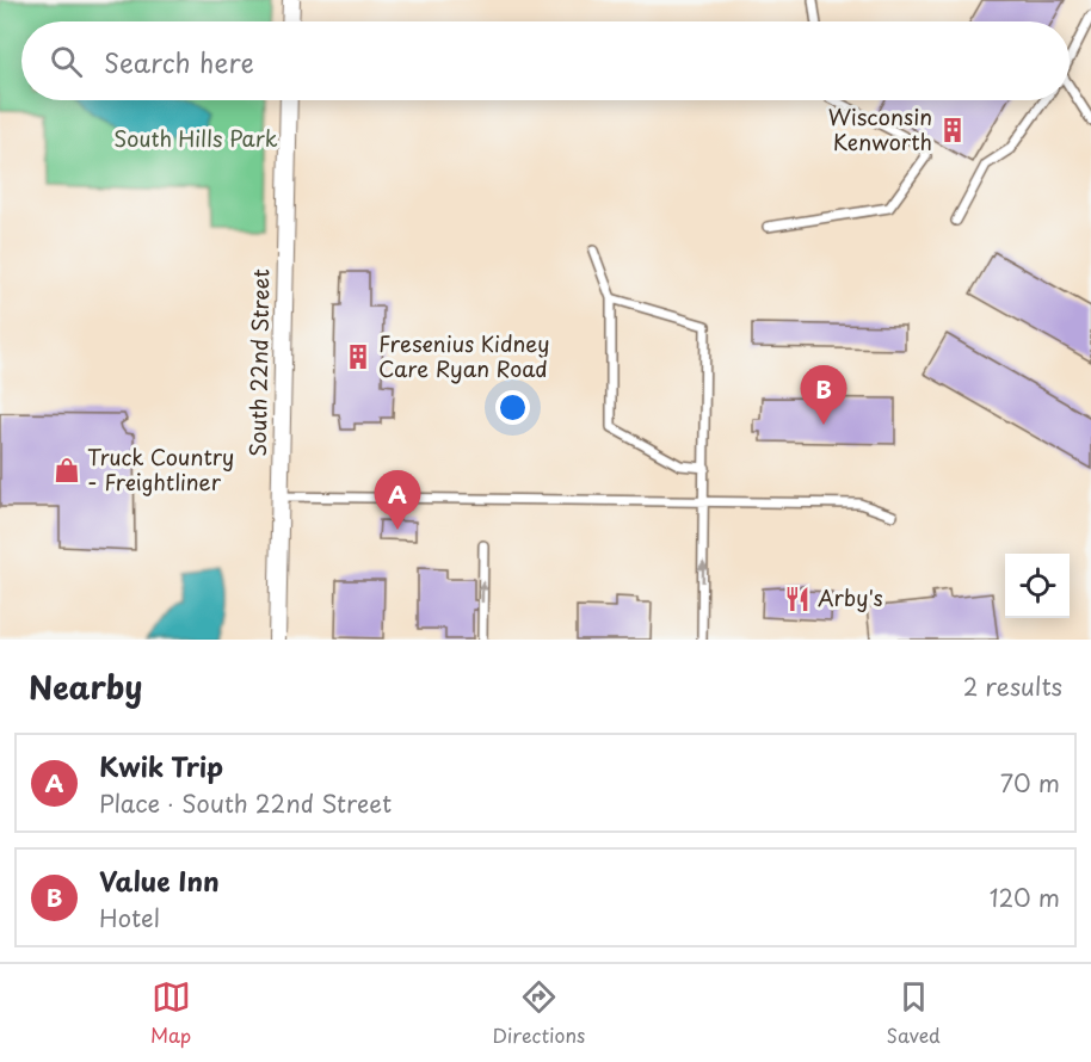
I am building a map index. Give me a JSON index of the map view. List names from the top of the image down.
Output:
{
  "streets": {
    "street": ["South 22nd Street"]
  },
  "parks": ["South Hills Park"],
  "places": {
    "building": ["Wisconsin Kenworth", "Fresenius Kidney Care Ryan Road"],
    "shop": ["Truck Country - Freightliner"],
    "restaurant": ["Arby's"]
  },
  "page": {
    "search": "Search here",
    "pins": ["B", "A"],
    "heading": ["Nearby", "2 results"],
    "list": [
      {
        "mark": "A",
        "name": "Kwik Trip",
        "note": "Place · South 22nd Street",
        "value": "70 m"
      },
      {
        "mark": "B",
        "name": "Value Inn",
        "note": "Hotel",
        "value": "120 m"
      }
    ],
    "nav": ["Map", "Directions", "Saved"]
  }
}
